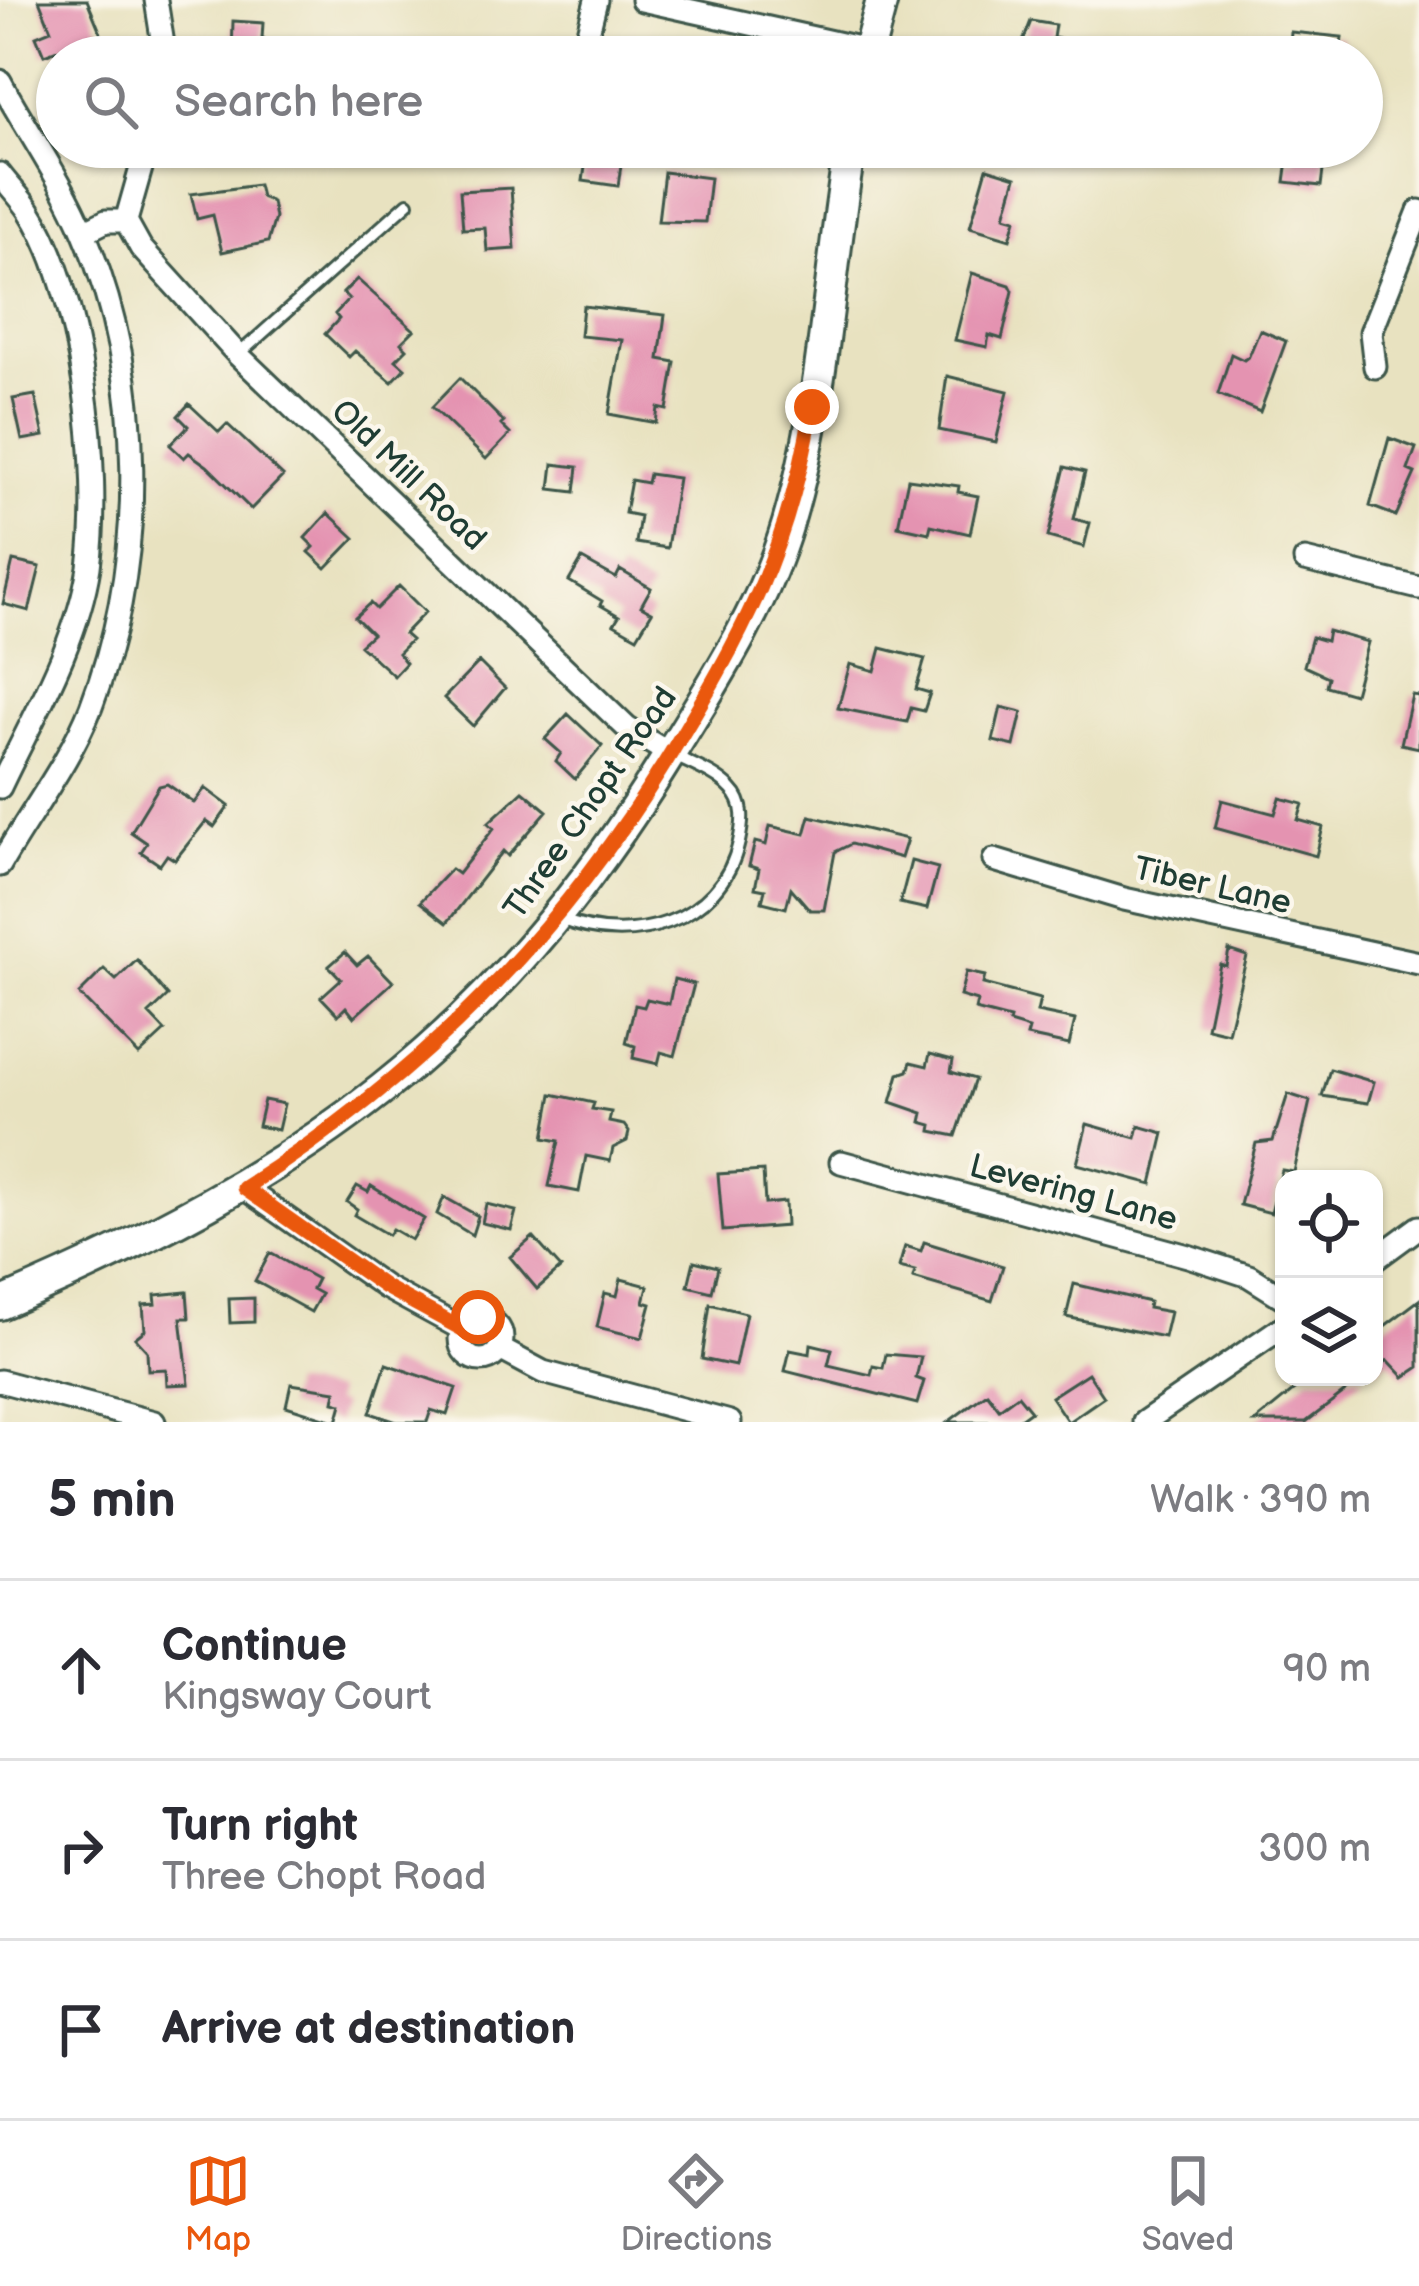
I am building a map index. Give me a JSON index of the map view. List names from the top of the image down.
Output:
{
  "streets": {
    "main road": ["Three Chopt Road"],
    "street": ["Old Mill Road", "Tiber Lane", "Levering Lane"]
  },
  "crossings": [
    ["Old Mill Road", "Three Chopt Road"]
  ],
  "page": {
    "search": "Search here",
    "heading": ["5 min", "Walk · 390 m"],
    "list": [
      ["Continue", "Kingsway Court", "90 m"],
      ["Turn right", "Three Chopt Road", "300 m"],
      "Arrive at destination"
    ],
    "nav": ["Map", "Directions", "Saved"]
  }
}
